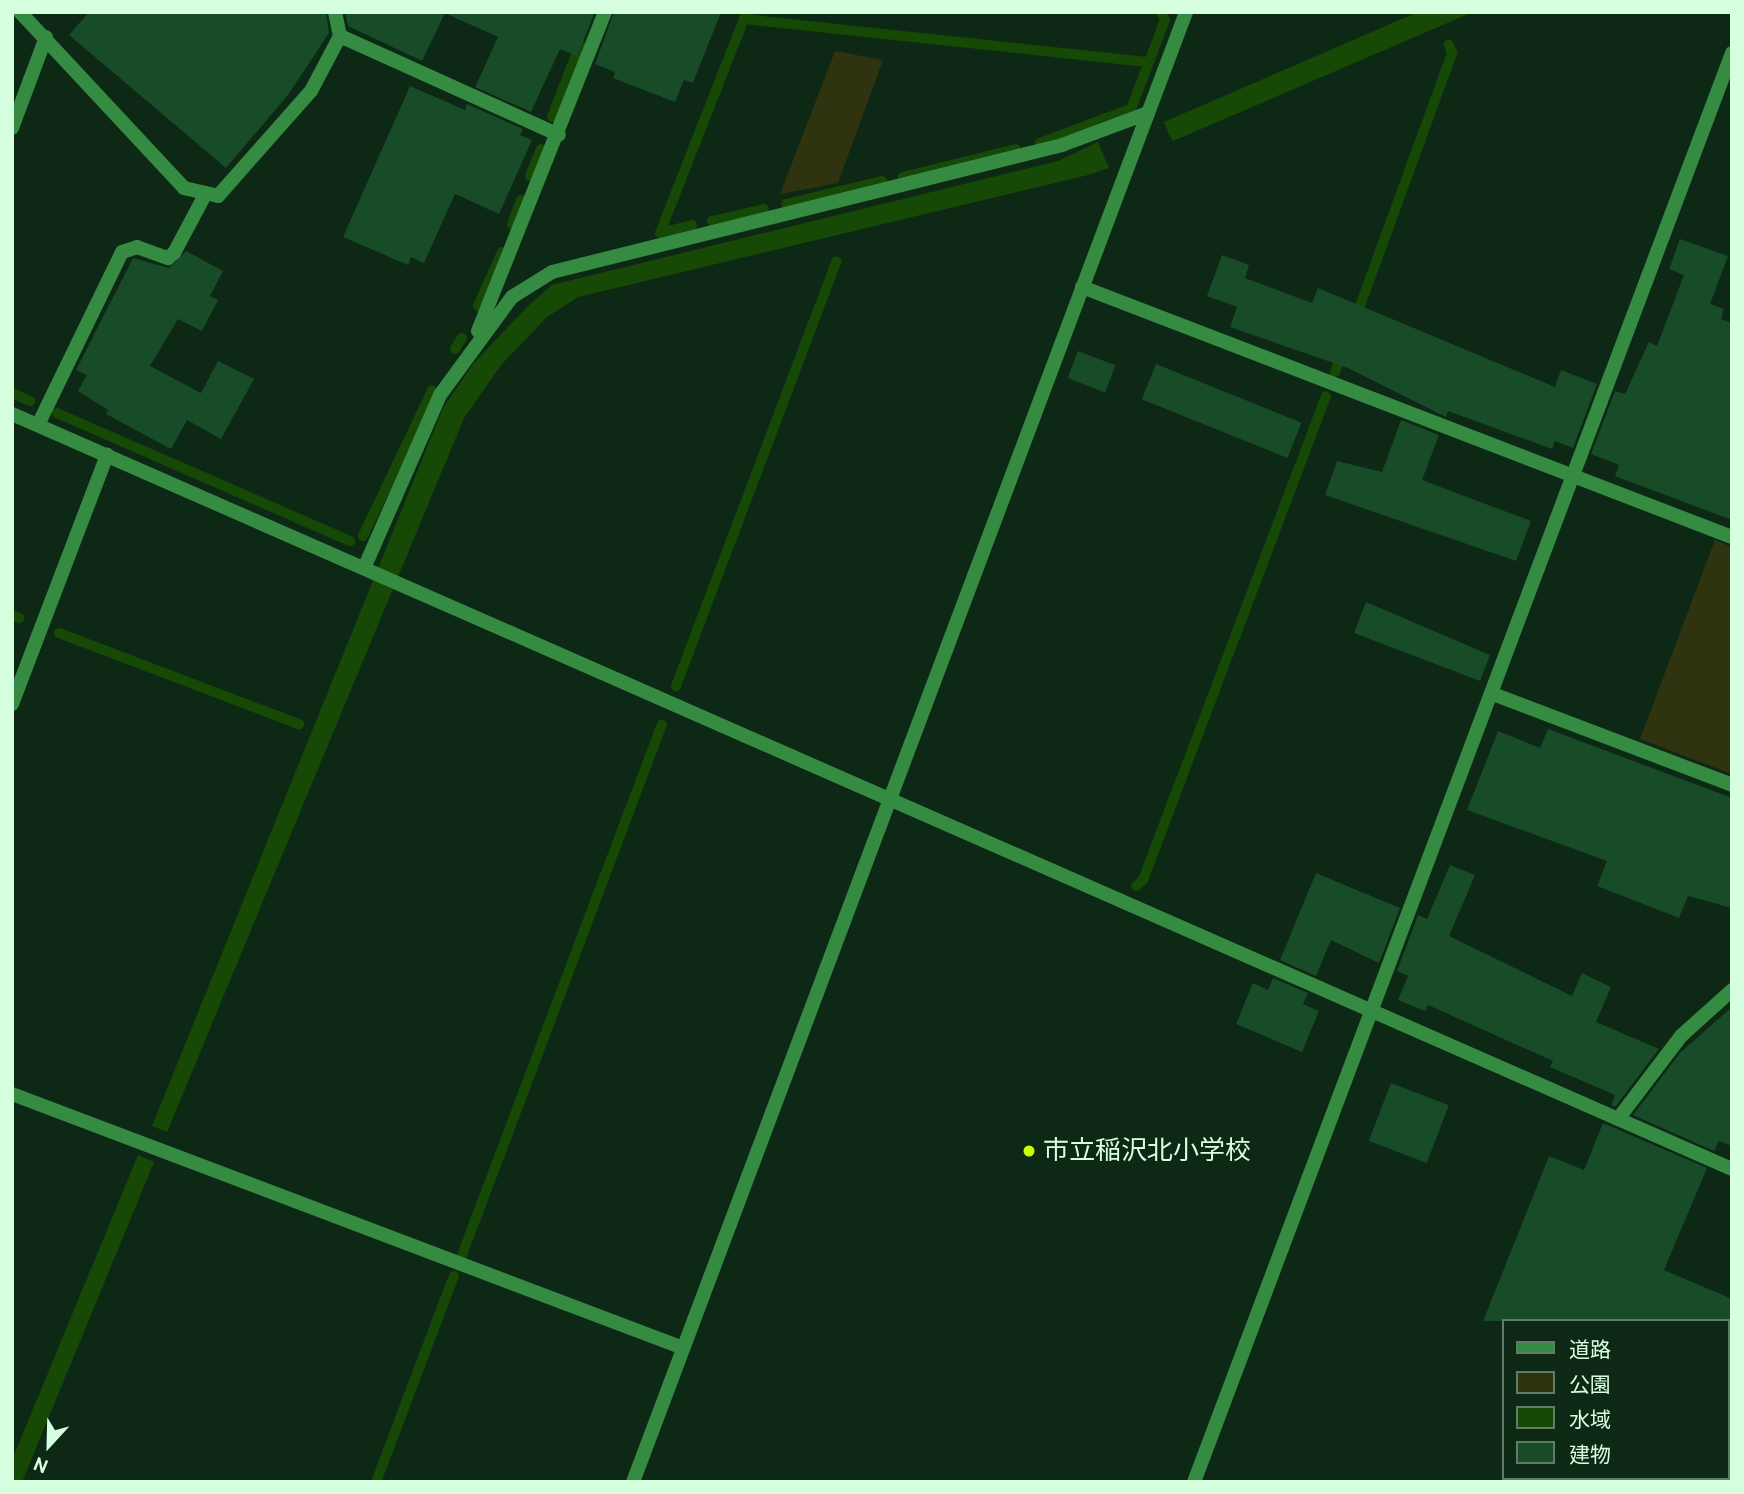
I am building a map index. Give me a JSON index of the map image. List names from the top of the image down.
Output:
{
  "places": ["市立稲沢北小学校"],
  "legend": [
    "道路",
    "公園",
    "水域",
    "建物"
  ],
  "north": "bottom"
}
